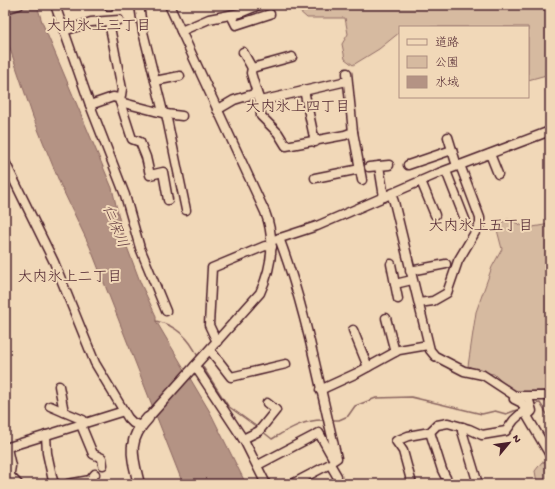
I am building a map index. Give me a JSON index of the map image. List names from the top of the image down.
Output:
{
  "districts": [
    "大内氷上三丁目",
    "大内氷上四丁目",
    "大内氷上五丁目",
    "大内氷上二丁目"
  ],
  "water": ["仁保川"],
  "legend": ["道路", "公園", "水域"],
  "north": "top right"
}
